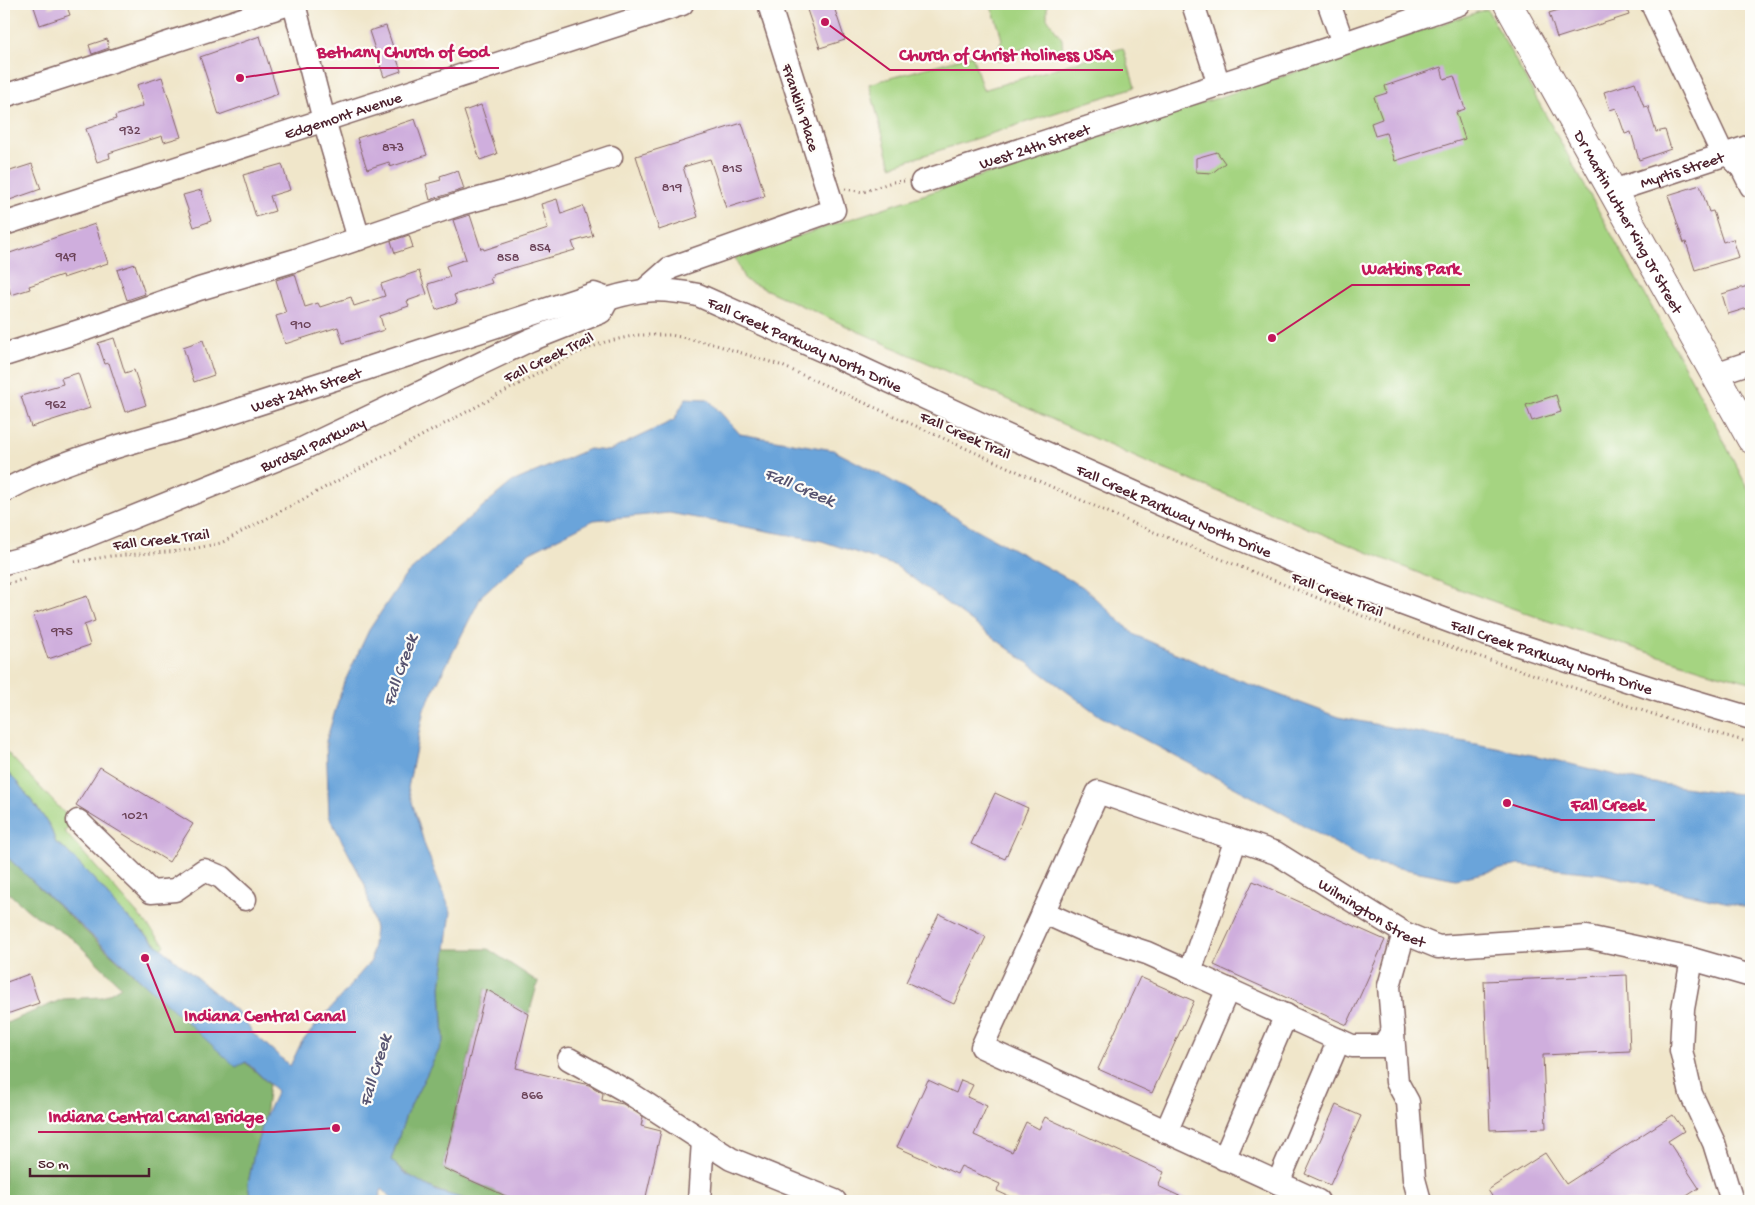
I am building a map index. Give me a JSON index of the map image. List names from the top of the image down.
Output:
{
  "streets": {
    "main road": ["Dr Martin Luther King Jr Street"],
    "street": [
      "Franklin Place",
      "Edgemont Avenue",
      "West 24th Street",
      "Myrtis Street",
      "Fall Creek Parkway North Drive",
      "Burdsal Parkway",
      "Wilmington Street"
    ],
    "path": ["Fall Creek Trail"]
  },
  "crossings": [
    ["Franklin Place", "Fall Creek Parkway North Drive"],
    ["West 24th Street", "Fall Creek Parkway North Drive"],
    ["West 24th Street", "Burdsal Parkway"],
    ["Myrtis Street", "Dr Martin Luther King Jr Street"],
    ["Fall Creek Parkway North Drive", "Burdsal Parkway"]
  ],
  "water": ["Fall Creek"],
  "places": [
    "Church of Christ Holiness USA",
    "Bethany Church of God",
    "Watkins Park",
    "Fall Creek",
    "Indiana Central Canal",
    "Indiana Central Canal Bridge"
  ],
  "house_numbers": [
    "932",
    "873",
    "815",
    "819",
    "854",
    "949",
    "858",
    "910",
    "962",
    "975",
    "1021",
    "866"
  ],
  "scale_bar": "50 m"
}
